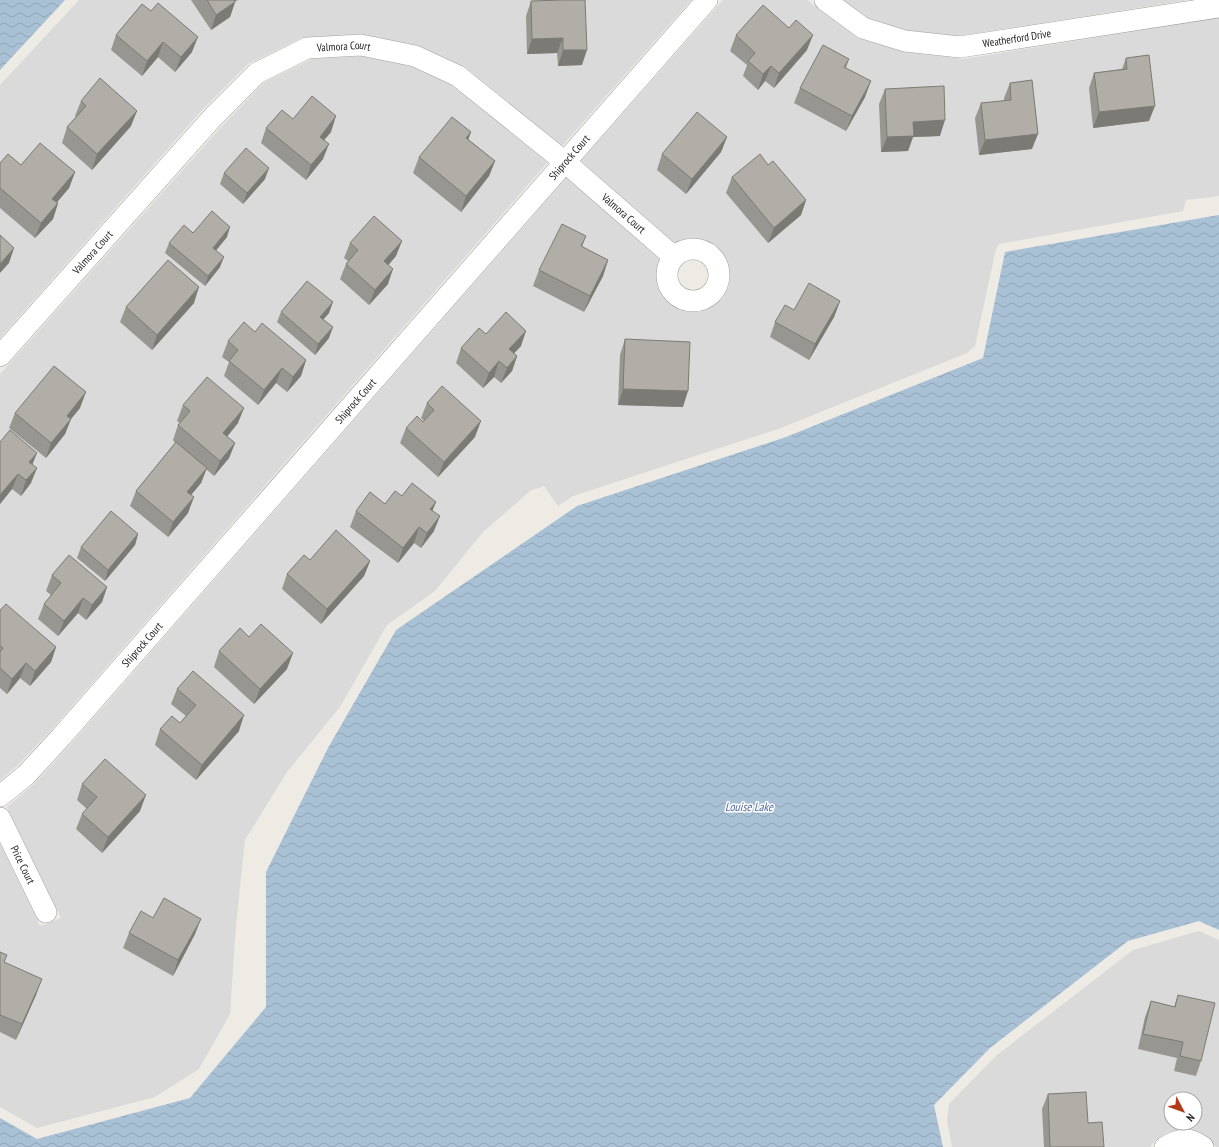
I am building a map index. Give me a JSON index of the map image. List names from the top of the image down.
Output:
{
  "streets": {
    "street": [
      "Weatherford Drive",
      "Valmora Court",
      "Shiprock Court",
      "Price Court"
    ]
  },
  "crossings": [
    ["Valmora Court", "Shiprock Court"]
  ],
  "water": ["Louise Lake"],
  "north": "bottom right"
}
